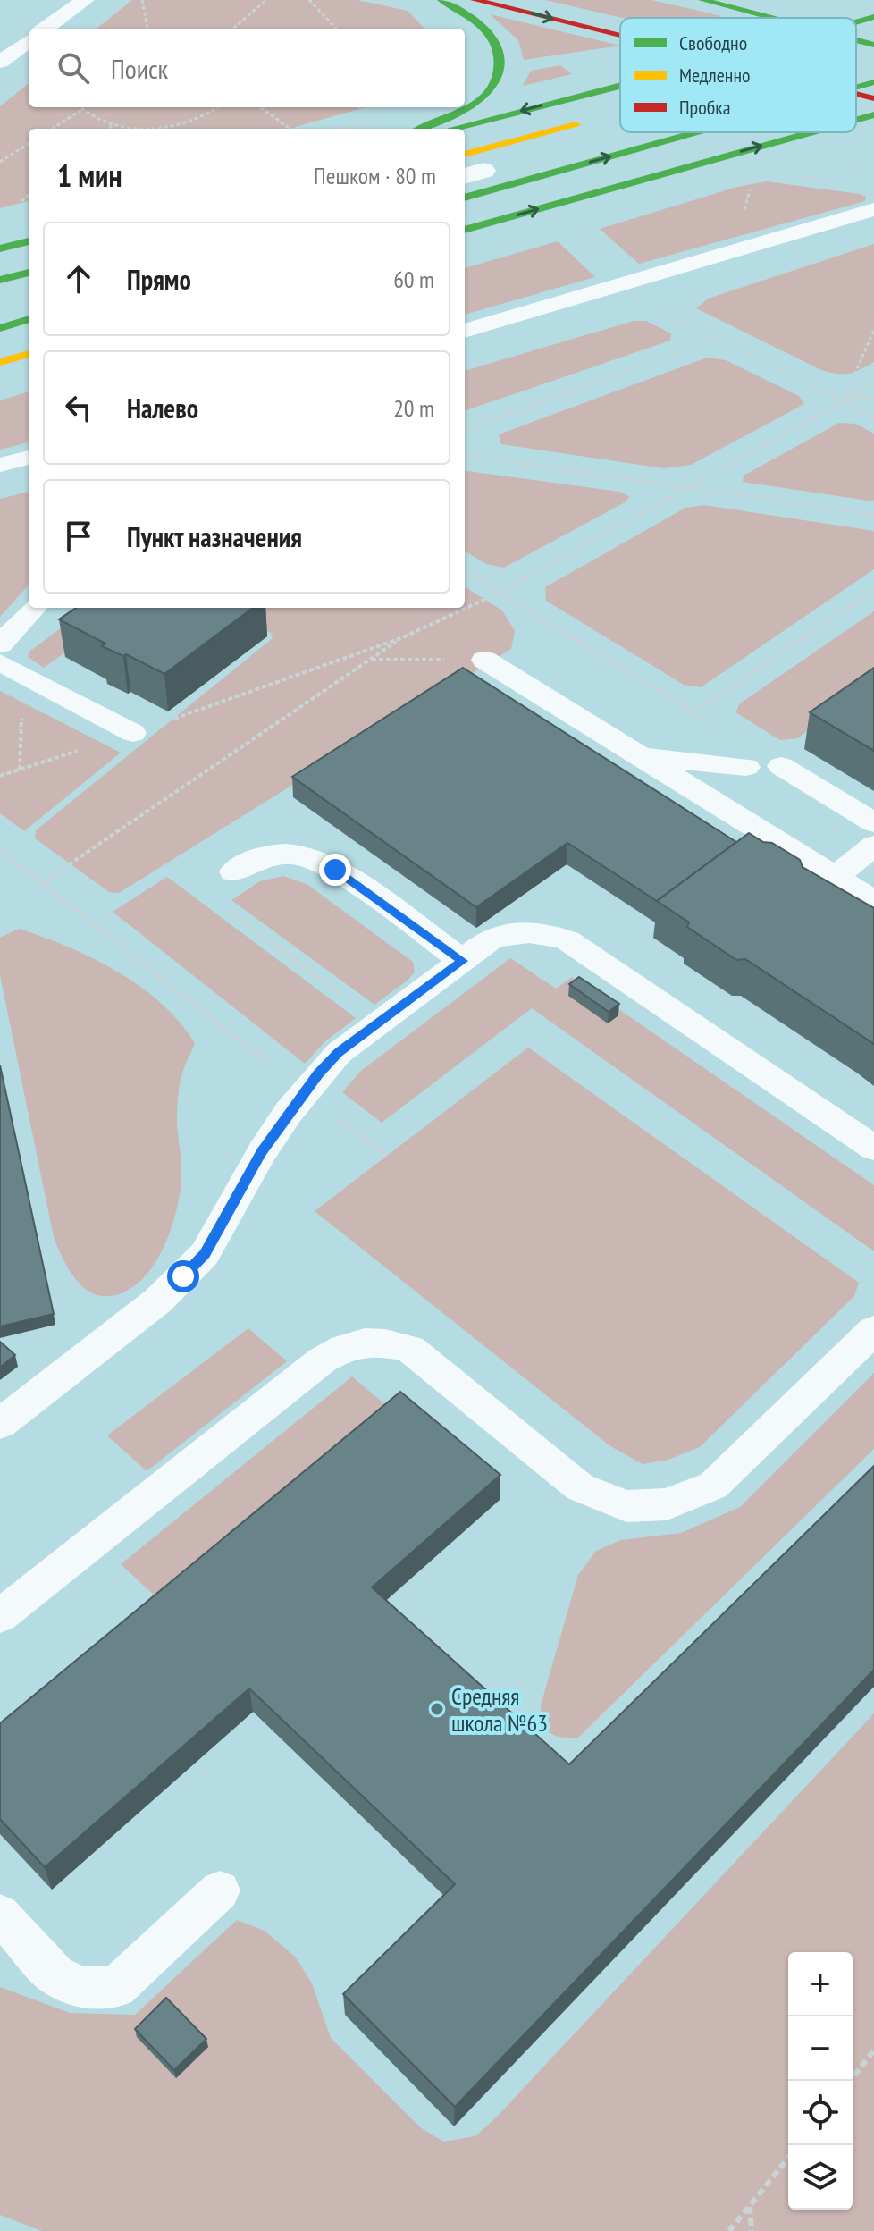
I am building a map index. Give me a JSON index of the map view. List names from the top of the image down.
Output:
{
  "places": ["Средняя школа №63"],
  "legend": ["Свободно", "Медленно", "Пробка"],
  "page": {
    "search": "Поиск",
    "heading": ["1 мин", "Пешком · 80 m"],
    "list": [
      ["Прямо", "60 m"],
      ["Налево", "20 m"],
      "Пункт назначения"
    ],
    "map_buttons": ["+", "−"]
  }
}
